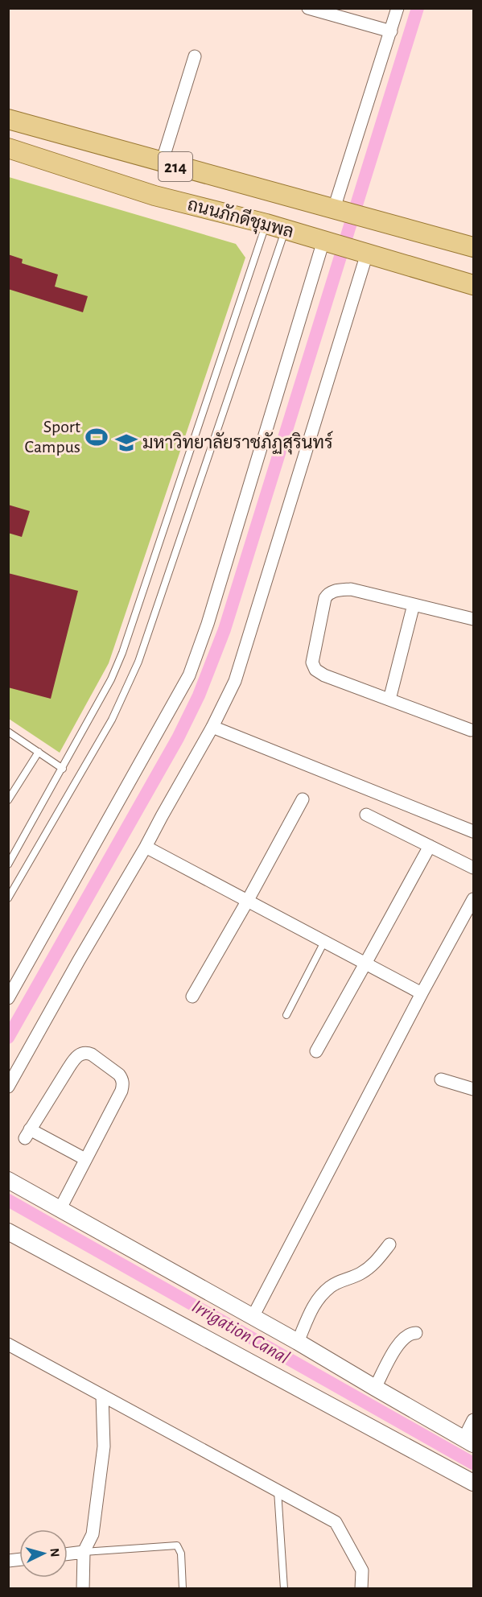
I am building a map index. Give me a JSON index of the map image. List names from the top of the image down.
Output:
{
  "streets": {
    "main road": ["214", "ถนนภักดีชุมพล"]
  },
  "water": ["Irrigation Canal"],
  "places": {
    "sports": ["Sport Campus"],
    "school or university": ["มหาวิทยาลัยราชภัฏสุรินทร์"]
  },
  "north": "right"
}
